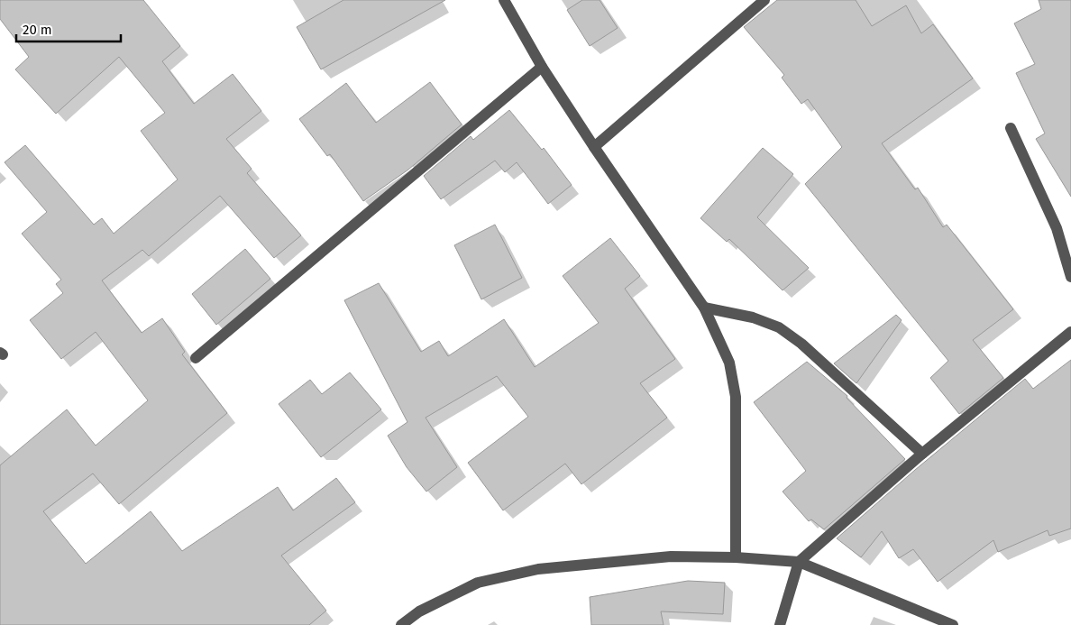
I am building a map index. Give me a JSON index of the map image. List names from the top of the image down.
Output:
{
  "scale_bar": "20 m"
}
